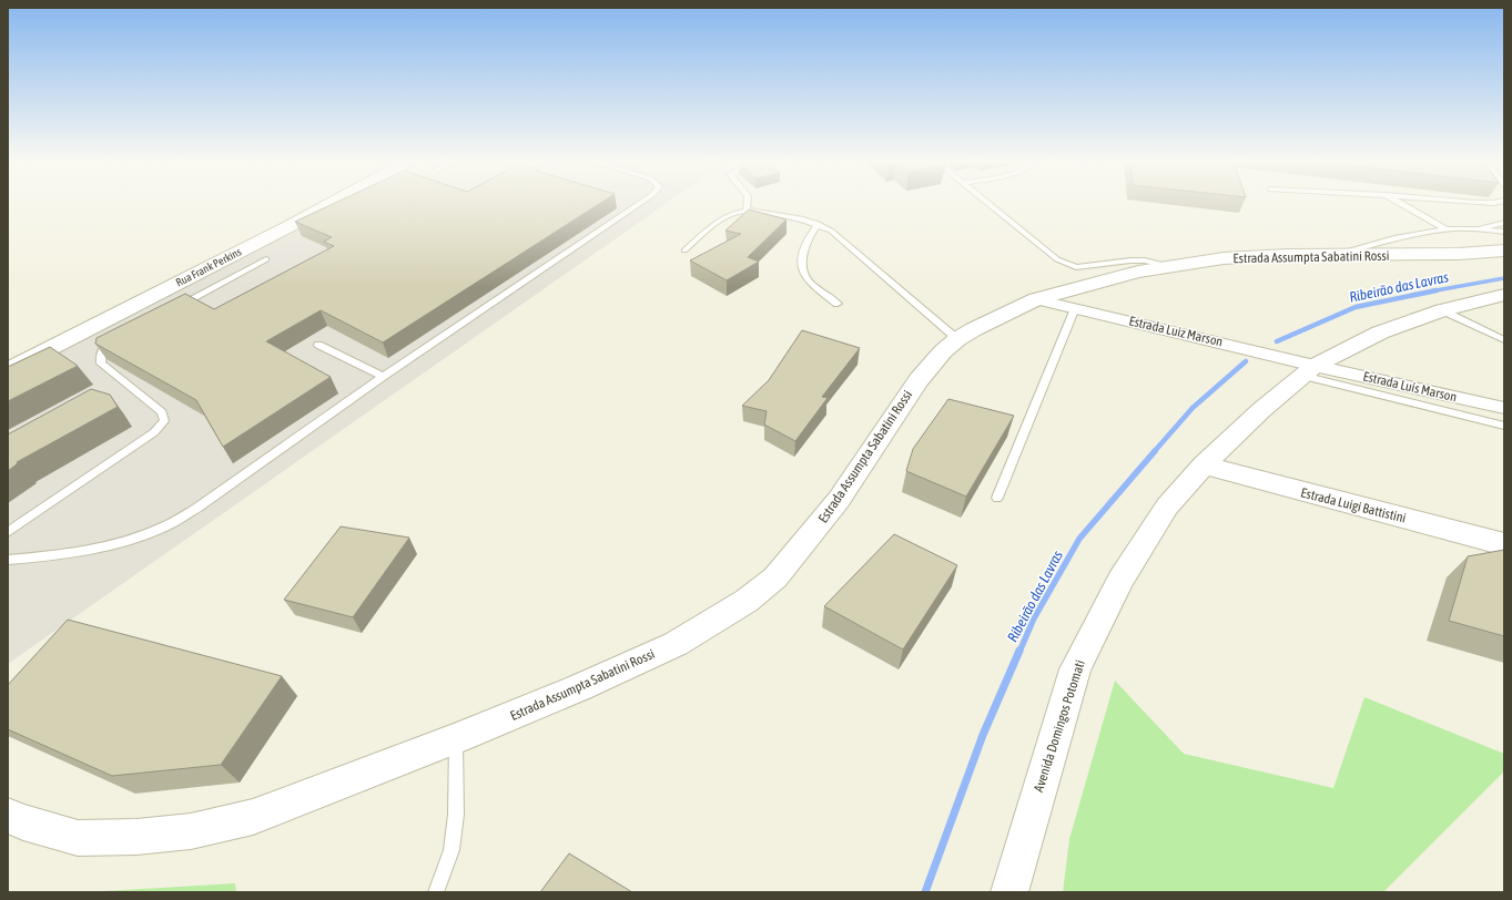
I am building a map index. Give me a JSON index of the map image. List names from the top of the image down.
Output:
{
  "streets": {
    "street": [
      "Estrada Assumpta Sabatini Rossi",
      "Rua Frank Perkins",
      "Estrada Luiz Marson",
      "Estrada Luís Marson",
      "Estrada Luigi Battistini",
      "Avenida Domingos Potomati"
    ]
  },
  "crossings": [
    ["Estrada Assumpta Sabatini Rossi", "Estrada Luiz Marson"],
    ["Estrada Luiz Marson", "Estrada Luís Marson"],
    ["Estrada Luiz Marson", "Avenida Domingos Potomati"],
    ["Estrada Luís Marson", "Avenida Domingos Potomati"],
    ["Estrada Luigi Battistini", "Avenida Domingos Potomati"]
  ],
  "water": ["Ribeirão das Lavras"]
}
